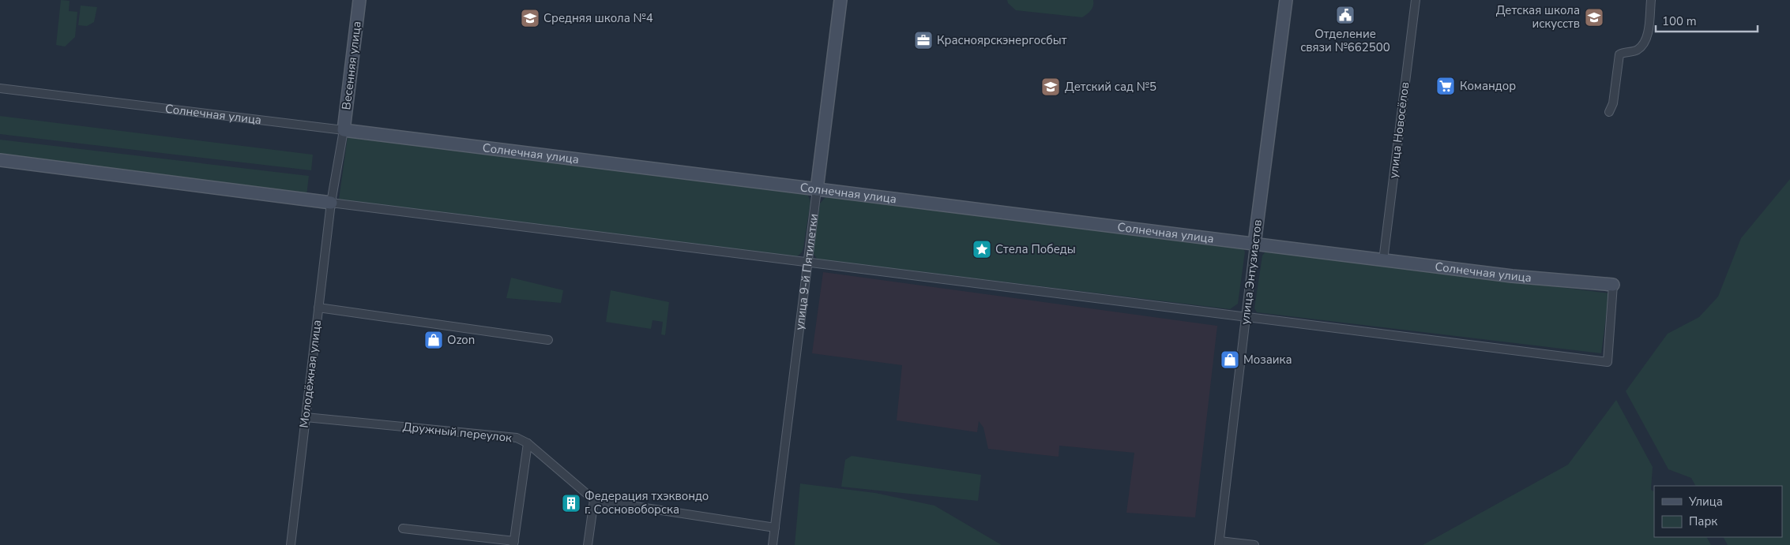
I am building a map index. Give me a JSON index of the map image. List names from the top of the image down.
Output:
{
  "streets": {
    "street": [
      "Весенняя улица",
      "Солнечная улица",
      "улица Новосёлов",
      "улица Энтузиастов",
      "улица 9-й Пятилетки",
      "Молодёжная улица",
      "Дружный переулок"
    ]
  },
  "crossings": [
    ["Весенняя улица", "Солнечная улица"],
    ["Весенняя улица", "Молодёжная улица"],
    ["Солнечная улица", "улица Новосёлов"],
    ["Солнечная улица", "улица Энтузиастов"],
    ["Солнечная улица", "улица 9-й Пятилетки"],
    ["Солнечная улица", "Молодёжная улица"],
    ["Молодёжная улица", "Дружный переулок"]
  ],
  "places": {
    "public building": ["Отделение связи №662500"],
    "school or university": ["Детская школа искусств", "Средняя школа №4", "Детский сад №5"],
    "office": ["Красноярскэнергосбыт"],
    "supermarket": ["Командор"],
    "place": ["Стела Победы"],
    "shop": ["Ozon", "Мозаика"],
    "building": ["Федерация тхэквондо г. Сосновоборска"]
  },
  "legend": ["Улица", "Парк"],
  "scale_bar": "100 m"
}
